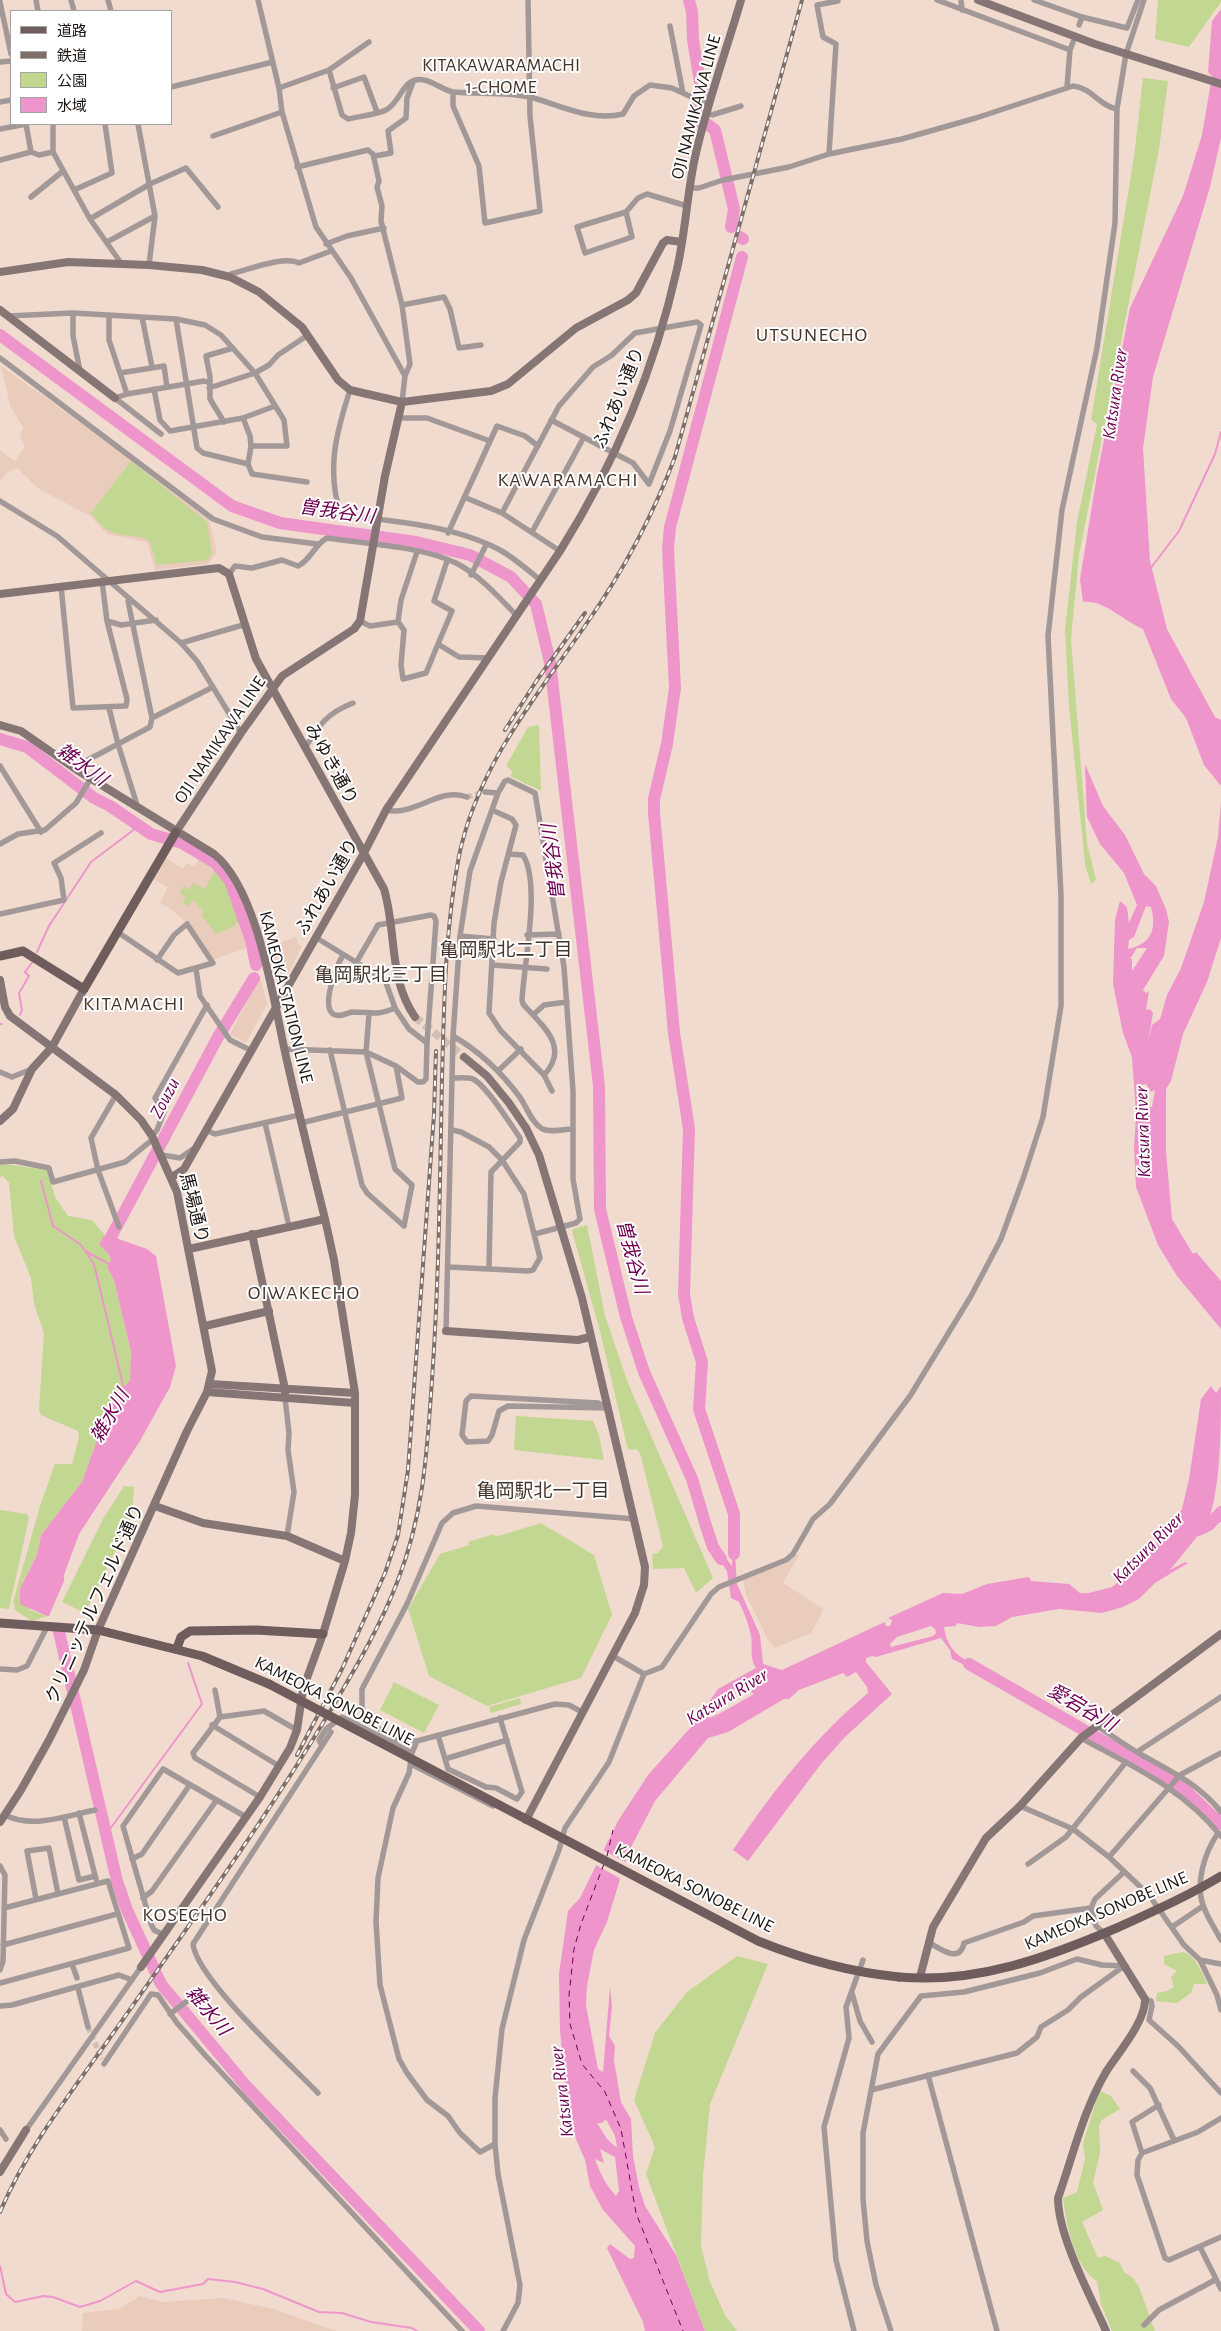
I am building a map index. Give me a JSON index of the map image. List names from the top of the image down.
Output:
{
  "streets": {
    "main road": ["KAMEOKA SONOBE LINE"],
    "street": [
      "OJI NAMIKAWA LINE",
      "ふれあい通り",
      "みゆき通り",
      "KAMEOKA STATION LINE",
      "馬場通り",
      "クリニッテルフェルド通り"
    ]
  },
  "crossings": [
    ["OJI NAMIKAWA LINE", "ふれあい通り"],
    ["OJI NAMIKAWA LINE", "みゆき通り"],
    ["OJI NAMIKAWA LINE", "KAMEOKA STATION LINE"],
    ["ふれあい通り", "みゆき通り"],
    ["ふれあい通り", "KAMEOKA STATION LINE"],
    ["ふれあい通り", "馬場通り"],
    ["KAMEOKA STATION LINE", "KAMEOKA SONOBE LINE"],
    ["馬場通り", "クリニッテルフェルド通り"],
    ["クリニッテルフェルド通り", "KAMEOKA SONOBE LINE"]
  ],
  "districts": [
    "KITAKAWARAMACHI 1-CHOME",
    "UTSUNECHO",
    "KAWARAMACHI",
    "亀岡駅北二丁目",
    "亀岡駅北三丁目",
    "KITAMACHI",
    "OIWAKECHO",
    "亀岡駅北一丁目",
    "KOSECHO"
  ],
  "water": [
    "Katsura River",
    "曽我谷川",
    "雑水川",
    "Zouzu",
    "愛宕谷川"
  ],
  "legend": [
    "道路",
    "鉄道",
    "公園",
    "水域"
  ]
}
